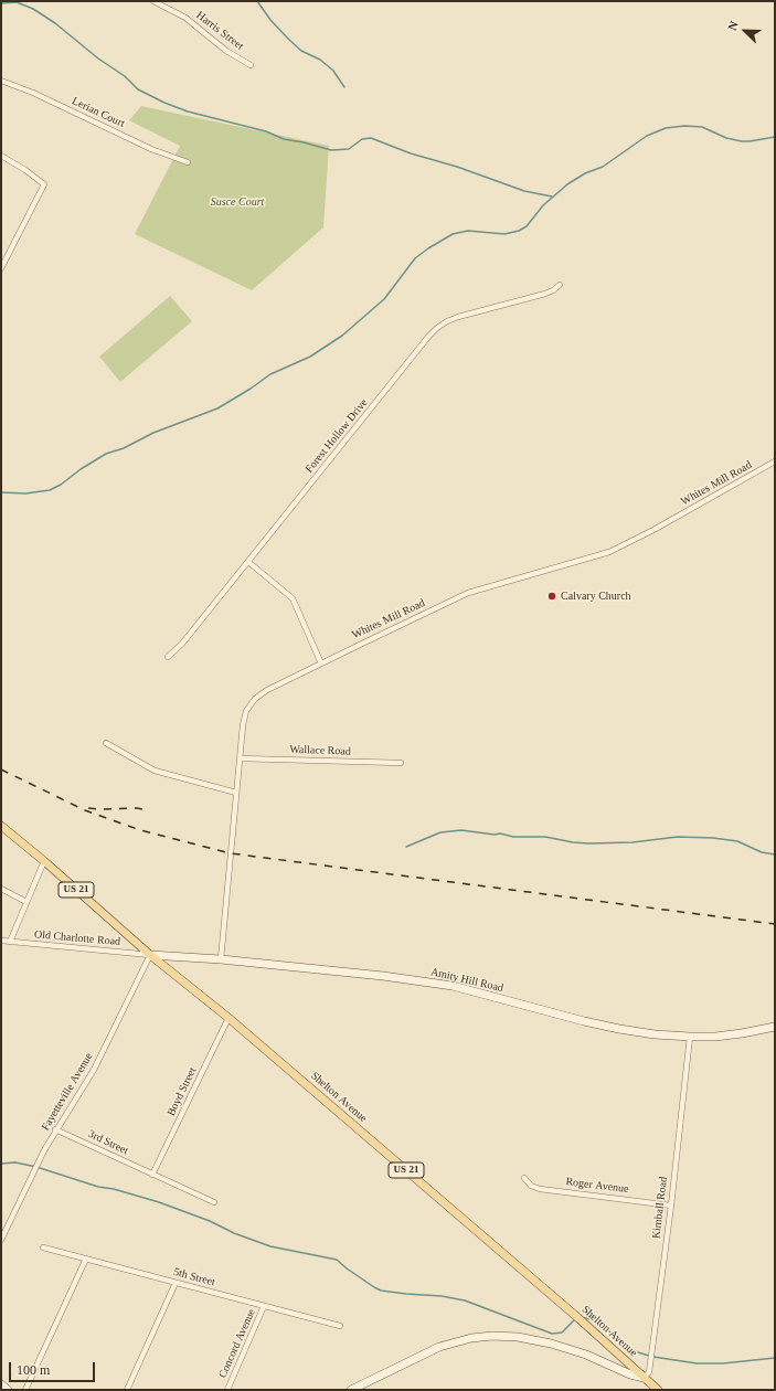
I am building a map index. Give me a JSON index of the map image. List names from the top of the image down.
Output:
{
  "streets": {
    "main road": ["US 21", "Shelton Avenue"],
    "street": [
      "Harris Street",
      "Lerian Court",
      "Forest Hollow Drive",
      "Whites Mill Road",
      "Wallace Road",
      "Old Charlotte Road",
      "Amity Hill Road",
      "Fayetteville Avenue",
      "Boyd Street",
      "3rd Street",
      "Roger Avenue",
      "Kimball Road",
      "5th Street",
      "Concord Avenue"
    ]
  },
  "crossings": [
    ["Whites Mill Road", "Wallace Road"],
    ["Whites Mill Road", "Amity Hill Road"],
    ["Old Charlotte Road", "Amity Hill Road"],
    ["Old Charlotte Road", "Fayetteville Avenue"],
    ["Old Charlotte Road", "Shelton Avenue"],
    ["Amity Hill Road", "Fayetteville Avenue"],
    ["Amity Hill Road", "Shelton Avenue"],
    ["Amity Hill Road", "Kimball Road"],
    ["Fayetteville Avenue", "Shelton Avenue"],
    ["Fayetteville Avenue", "3rd Street"],
    ["Boyd Street", "Shelton Avenue"],
    ["Boyd Street", "3rd Street"],
    ["Shelton Avenue", "Kimball Road"],
    ["Roger Avenue", "Kimball Road"],
    ["5th Street", "Concord Avenue"]
  ],
  "parks": ["Susce Court"],
  "places": ["Calvary Church"],
  "scale_bar": "100 m",
  "north": "top left"
}
